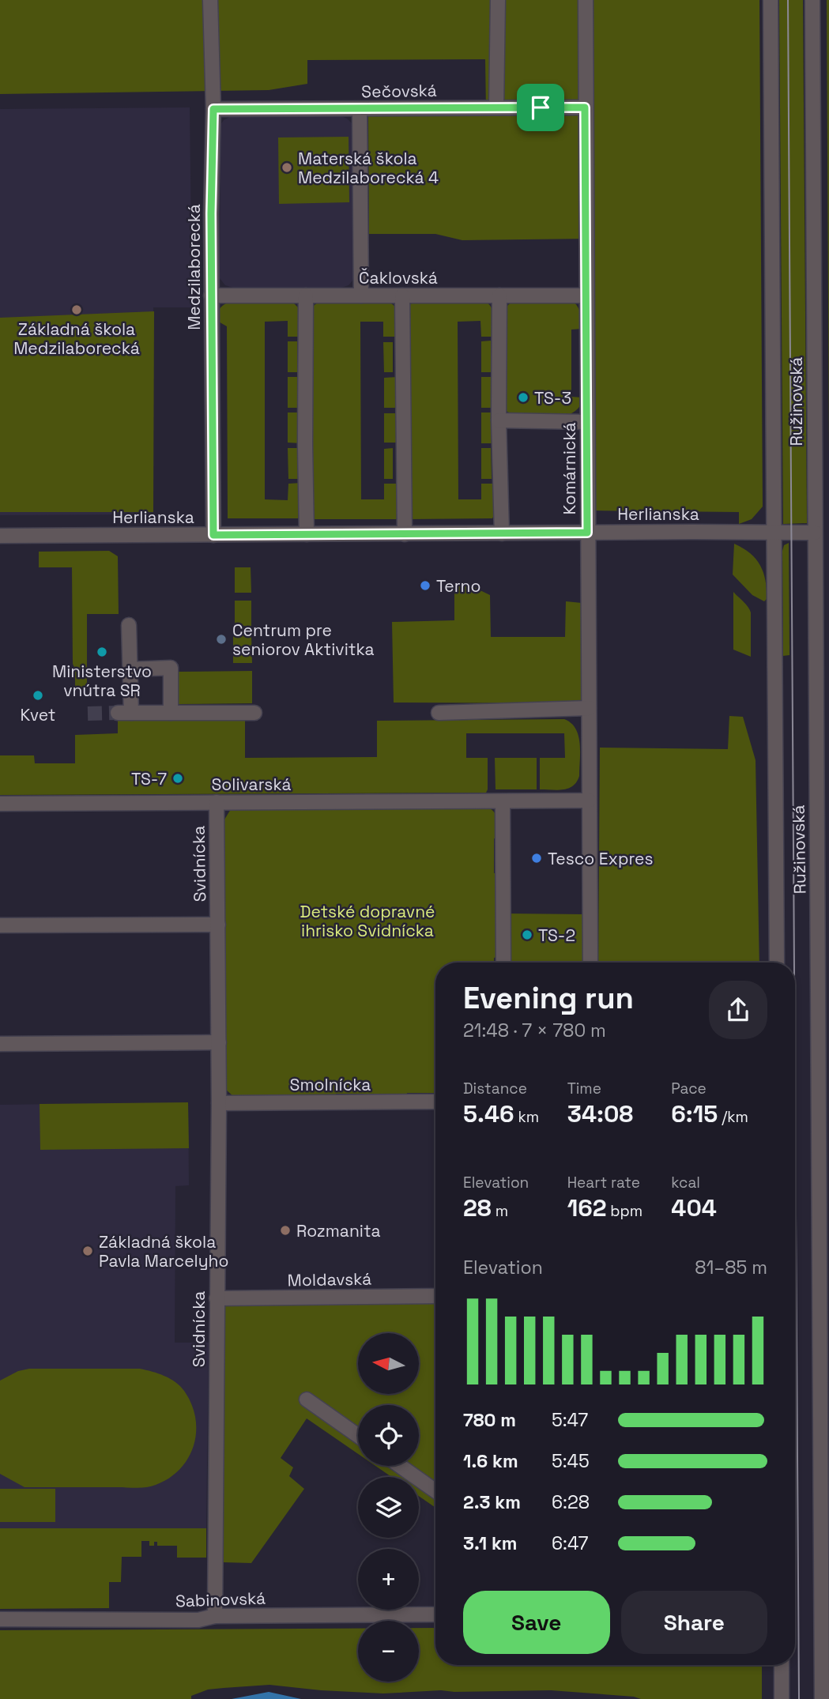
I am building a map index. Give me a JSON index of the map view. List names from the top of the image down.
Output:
{
  "streets": {
    "street": [
      "Sečovská",
      "Medzilaborecká",
      "Čaklovská",
      "Ružinovská",
      "Komárnická",
      "Herlianska",
      "Solivarská",
      "Svidnícka",
      "Smolnícka",
      "Moldavská",
      "Sabinovská"
    ]
  },
  "crossings": [
    ["Sečovská", "Medzilaborecká"],
    ["Sečovská", "Komárnická"],
    ["Medzilaborecká", "Čaklovská"],
    ["Medzilaborecká", "Herlianska"],
    ["Čaklovská", "Komárnická"],
    ["Ružinovská", "Herlianska"],
    ["Komárnická", "Herlianska"],
    ["Komárnická", "Solivarská"],
    ["Solivarská", "Svidnícka"],
    ["Svidnícka", "Smolnícka"],
    ["Svidnícka", "Moldavská"],
    ["Svidnícka", "Sabinovská"]
  ],
  "parks": ["Detské dopravné ihrisko Svidnícka"],
  "places": [
    "Materská škola Medzilaborecká 4",
    "Základná škola Medzilaborecká",
    "TS-3",
    "Terno",
    "Centrum pre seniorov Aktivitka",
    "Ministerstvo vnútra SR",
    "Kvet",
    "TS-7",
    "Tesco Expres",
    "TS-2",
    "Rozmanita",
    "Základná škola Pavla Marcelyho"
  ],
  "north": "left",
  "page": {
    "heading": ["Evening run", "21:48 · 7 × 780 m"],
    "stats": [
      ["Distance", "5.46 km"],
      ["Time", "34:08"],
      ["Pace", "6:15 /km"],
      ["Elevation", "28 m"],
      ["Heart rate", "162 bpm"],
      ["kcal", "404"]
    ],
    "chart": ["Elevation", "81–85 m"],
    "map_buttons": ["+", "−"],
    "list": [
      {
        "name": "780 m",
        "note": "5:47"
      },
      {
        "name": "1.6 km",
        "note": "5:45"
      },
      {
        "name": "2.3 km",
        "note": "6:28"
      },
      {
        "name": "3.1 km",
        "note": "6:47"
      }
    ],
    "buttons": ["Save", "Share"]
  }
}
